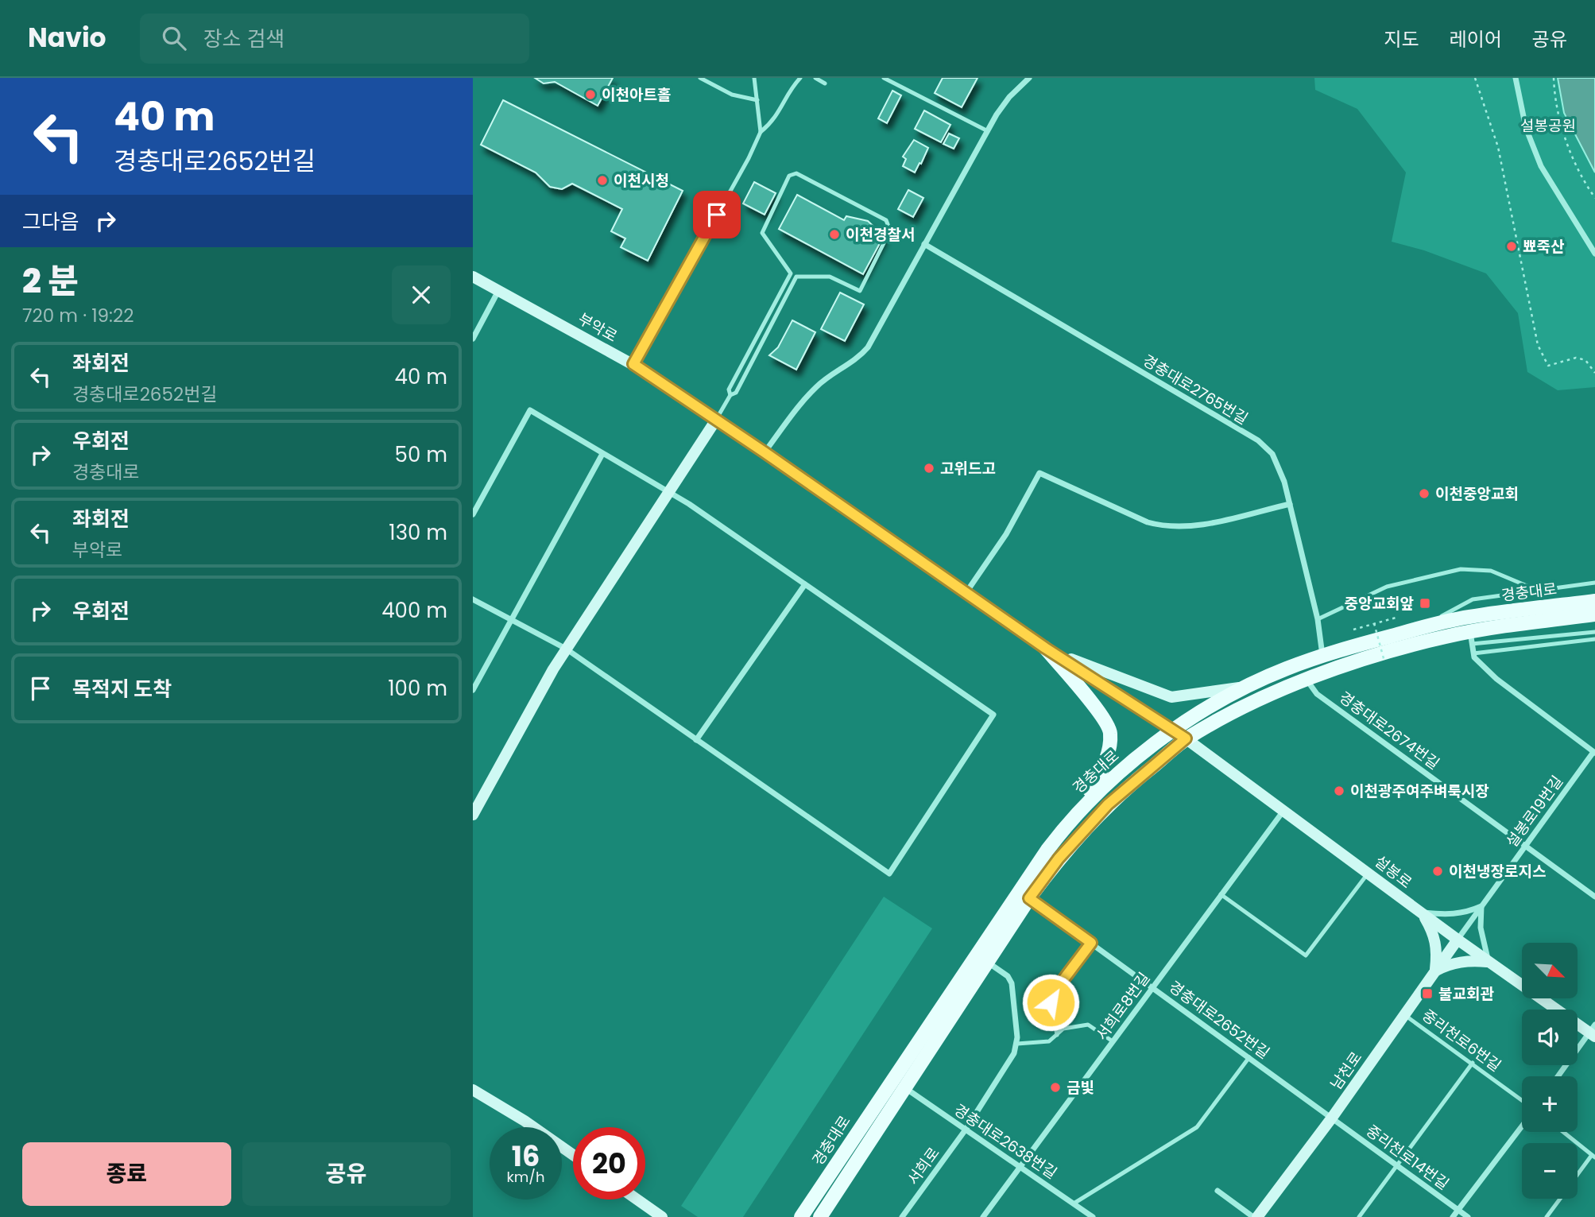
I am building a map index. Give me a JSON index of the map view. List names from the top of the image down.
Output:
{
  "streets": {
    "main road": ["경충대로"],
    "street": [
      "부악로",
      "경충대로2765번길",
      "경충대로2674번길",
      "설봉로19번길",
      "설봉로",
      "서희로8번길",
      "경충대로2652번길",
      "남천로",
      "경충대로2638번길",
      "중리천로14번길",
      "서희로"
    ],
    "lane": ["중리천로6번길"]
  },
  "crossings": [
    ["부악로", "경충대로"],
    ["부악로", "설봉로"],
    ["경충대로2765번길", "경충대로"],
    ["경충대로", "경충대로2674번길"],
    ["경충대로", "설봉로"],
    ["경충대로", "경충대로2652번길"],
    ["경충대로", "경충대로2638번길"],
    ["경충대로2674번길", "설봉로19번길"],
    ["설봉로19번길", "설봉로"],
    ["설봉로19번길", "남천로"],
    ["설봉로", "서희로8번길"],
    ["설봉로", "남천로"],
    ["서희로8번길", "경충대로2652번길"],
    ["서희로8번길", "경충대로2638번길"],
    ["경충대로2652번길", "남천로"],
    ["경충대로2652번길", "중리천로14번길"],
    ["중리천로6번길", "남천로"],
    ["남천로", "중리천로14번길"],
    ["경충대로2638번길", "서희로"]
  ],
  "parks": ["설봉공원"],
  "places": {
    "other": [
      "이천아트홀",
      "이천시청",
      "이천경찰서",
      "뾰죽산",
      "고위드고",
      "이천중앙교회",
      "이천광주여주벼룩시장",
      "이천냉장로지스",
      "금빛"
    ],
    "transit": ["중앙교회앞", "불교회관"]
  },
  "north": "bottom right",
  "page": {
    "header": "Navio",
    "search": "장소 검색",
    "nav": ["지도", "레이어", "공유"],
    "turn": ["40 m", "경충대로2652번길"],
    "then": "그다음",
    "heading": ["2 분", "720 m · 19:22"],
    "list": [
      {
        "name": "좌회전",
        "note": "경충대로2652번길",
        "value": "40 m"
      },
      {
        "name": "우회전",
        "note": "경충대로",
        "value": "50 m"
      },
      {
        "name": "좌회전",
        "note": "부악로",
        "value": "130 m"
      },
      {
        "name": "우회전",
        "value": "400 m"
      },
      {
        "name": "목적지 도착",
        "value": "100 m"
      }
    ],
    "map_buttons": ["+", "−"],
    "speed": "16 km/h",
    "limit": "20",
    "buttons": ["종료", "공유"]
  }
}
